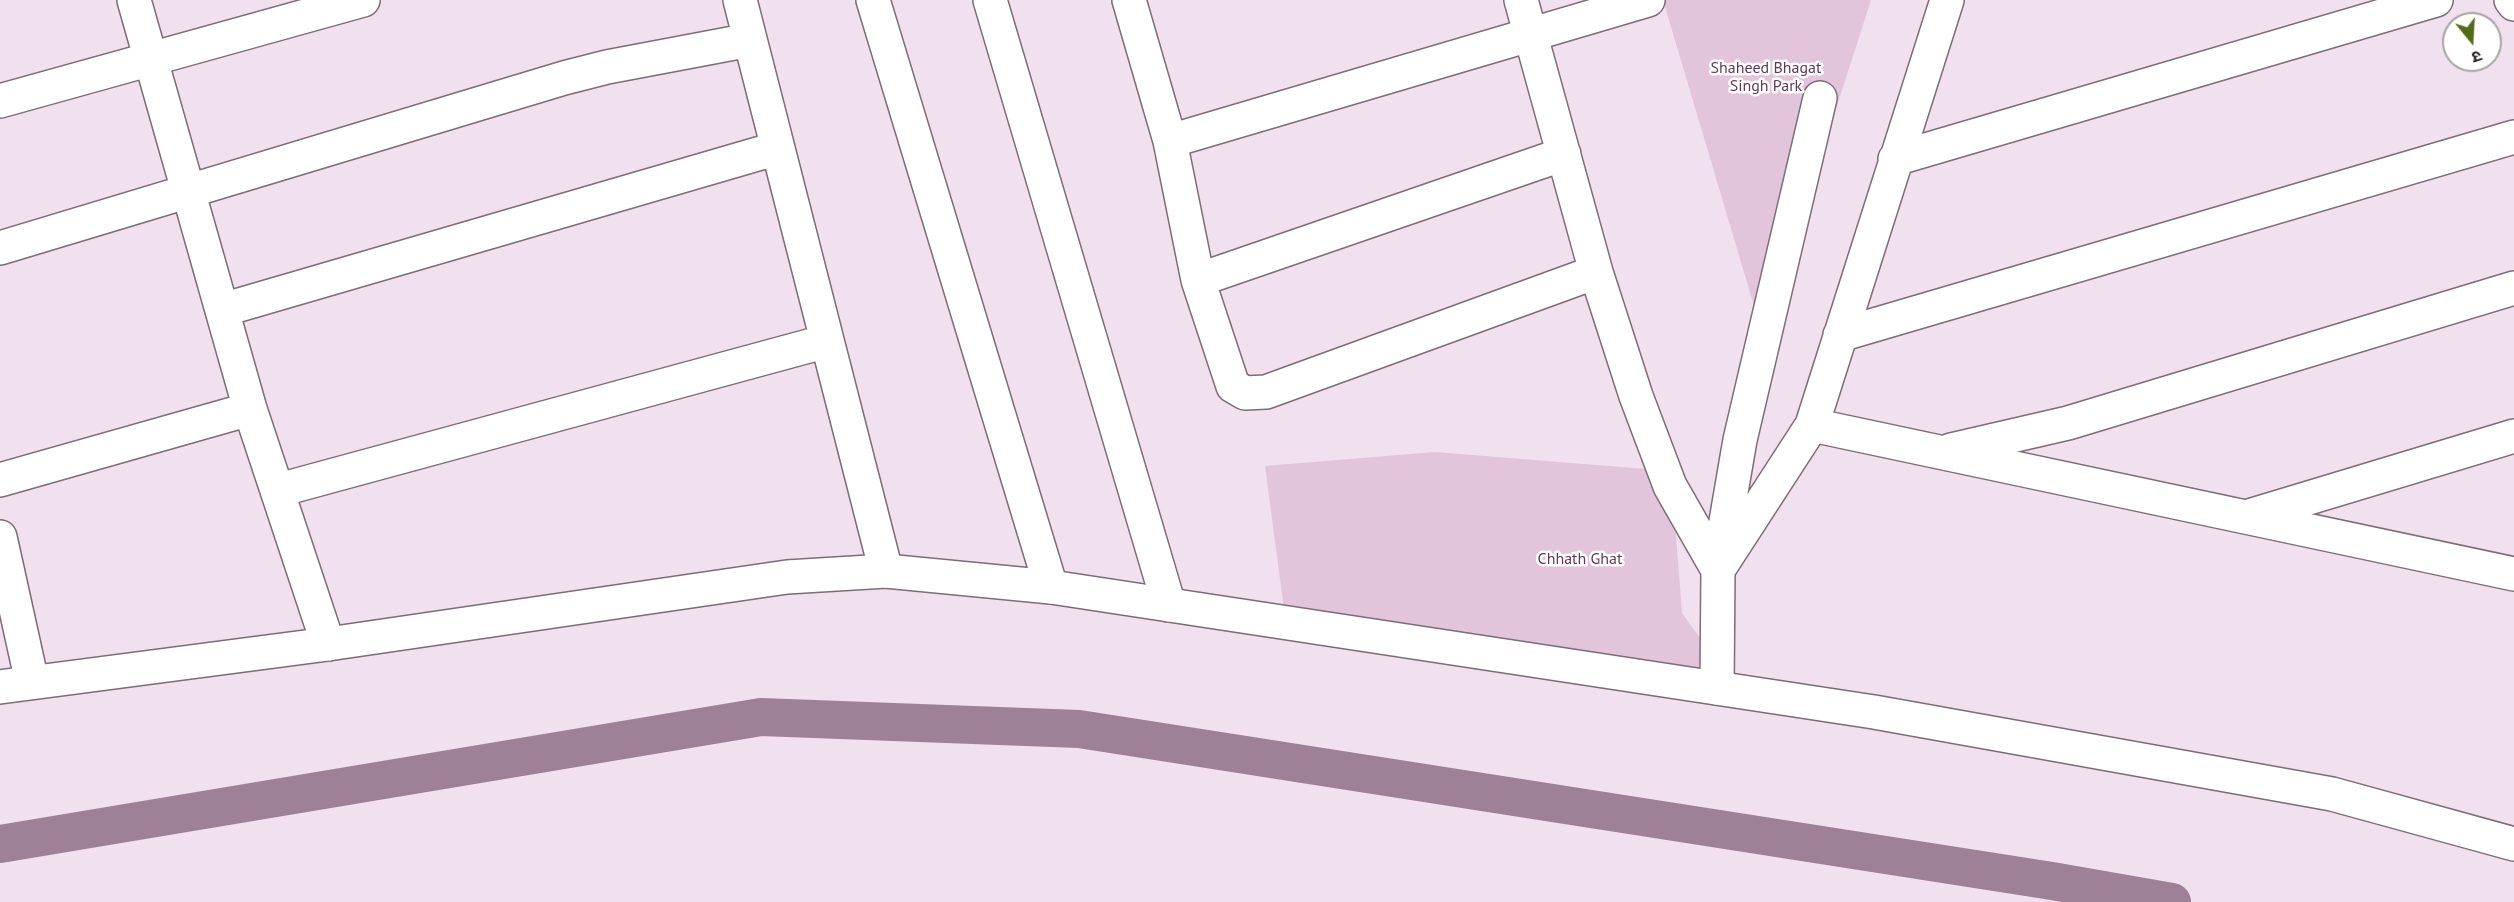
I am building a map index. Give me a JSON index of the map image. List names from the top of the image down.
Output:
{
  "parks": ["Shaheed Bhagat Singh Park", "Chhath Ghat"],
  "north": "bottom"
}
